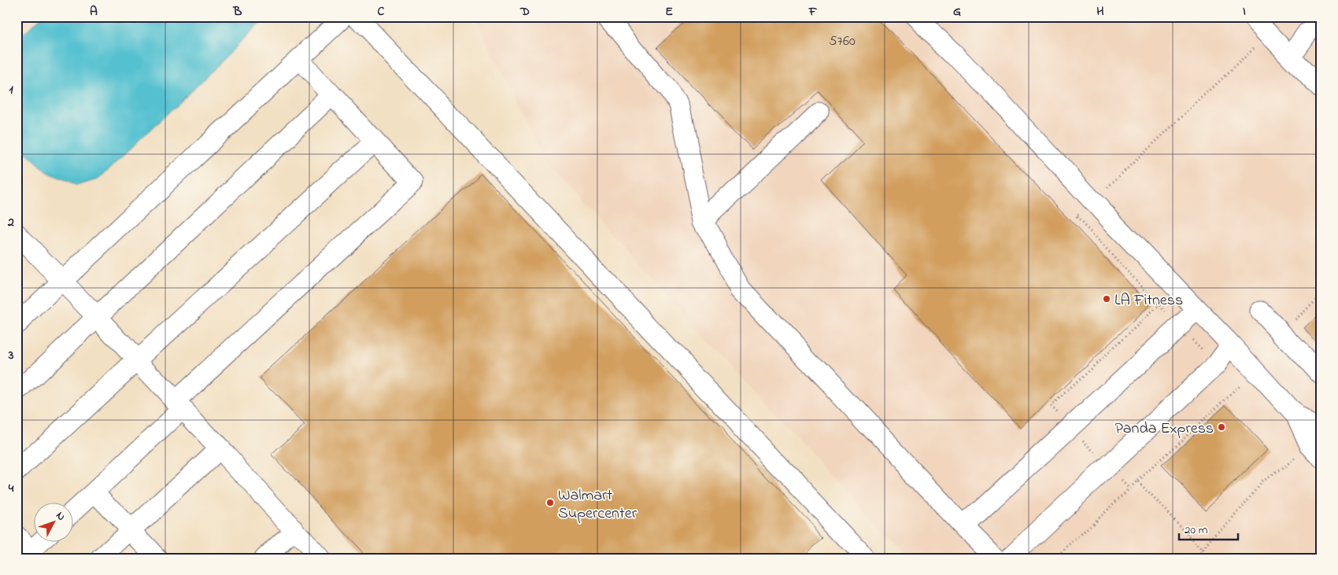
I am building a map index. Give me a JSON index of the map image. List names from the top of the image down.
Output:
{
  "places": ["LA Fitness", "Panda Express", "Walmart Supercenter"],
  "house_numbers": ["5760"],
  "scale_bar": "20 m",
  "north": "top right",
  "grid": {
    "columns": [
      "A",
      "B",
      "C",
      "D",
      "E",
      "F",
      "G",
      "H",
      "I"
    ],
    "rows": [
      "1",
      "2",
      "3",
      "4"
    ]
  }
}
